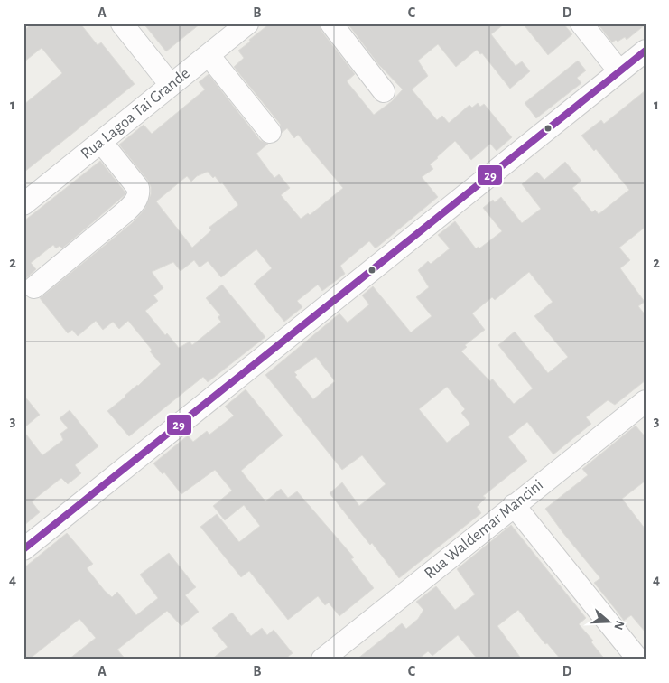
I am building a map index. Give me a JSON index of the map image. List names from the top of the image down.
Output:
{
  "streets": {
    "street": ["Rua Lagoa Tai Grande", "Rua Waldemar Mancini"]
  },
  "lines": ["transit line 29"],
  "north": "right",
  "grid": {
    "columns": [
      "A",
      "B",
      "C",
      "D"
    ],
    "rows": [
      "1",
      "2",
      "3",
      "4"
    ]
  }
}
